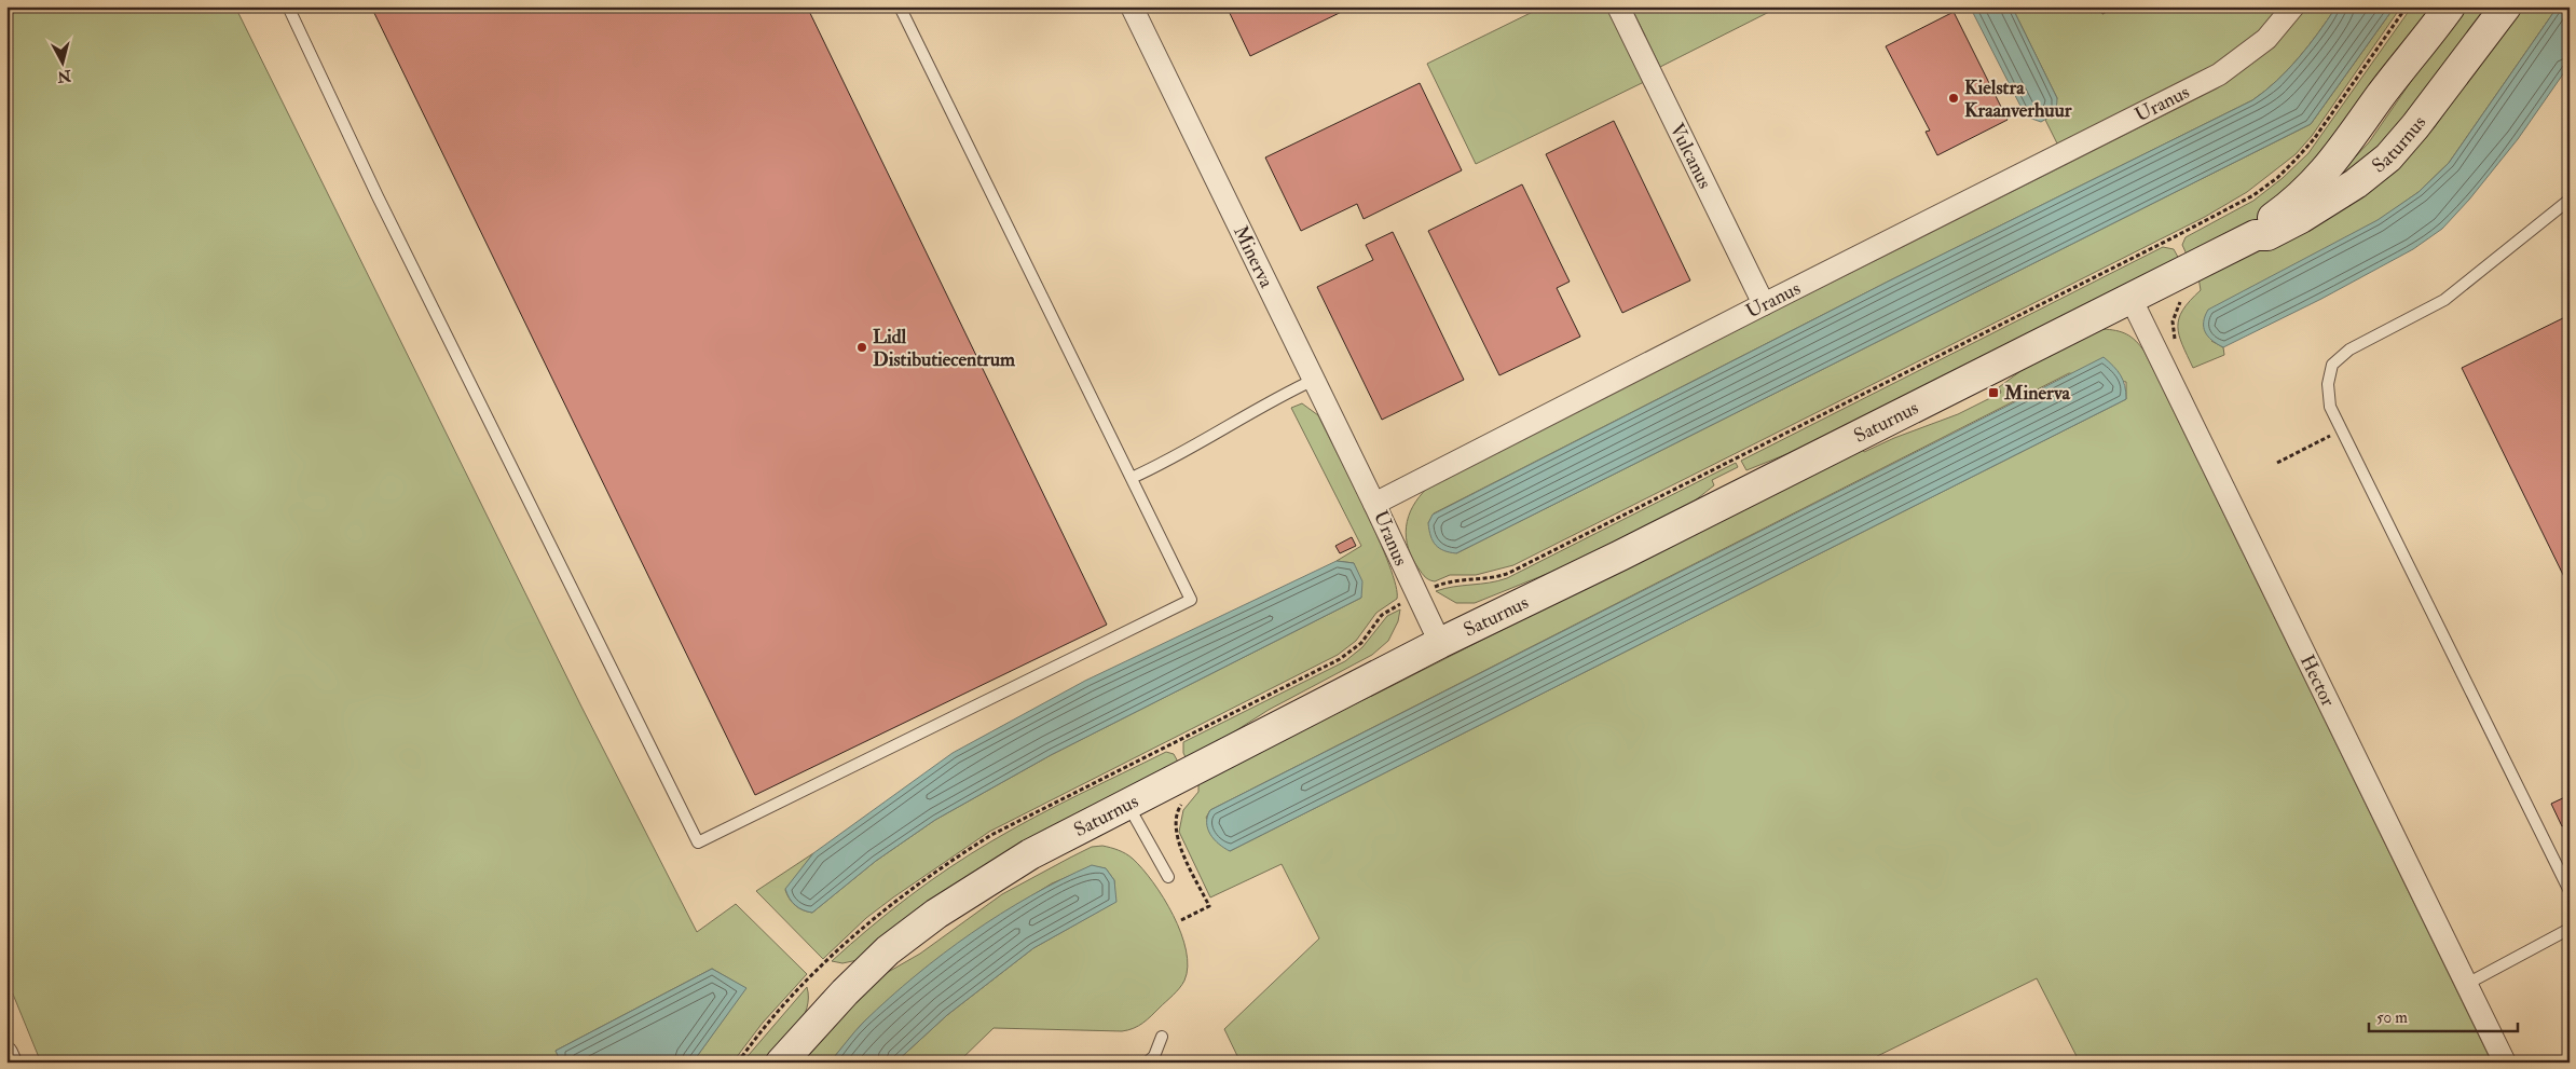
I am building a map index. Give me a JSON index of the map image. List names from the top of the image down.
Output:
{
  "streets": {
    "main road": ["Saturnus"],
    "street": [
      "Uranus",
      "Vulcanus",
      "Minerva",
      "Hector"
    ]
  },
  "crossings": [
    ["Uranus", "Saturnus"],
    ["Uranus", "Vulcanus"],
    ["Uranus", "Minerva"],
    ["Saturnus", "Hector"]
  ],
  "places": {
    "other": ["Kielstra Kraanverhuur", "Lidl Distibutiecentrum"],
    "transit": ["Minerva"]
  },
  "scale_bar": "50 m",
  "north": "bottom"
}
